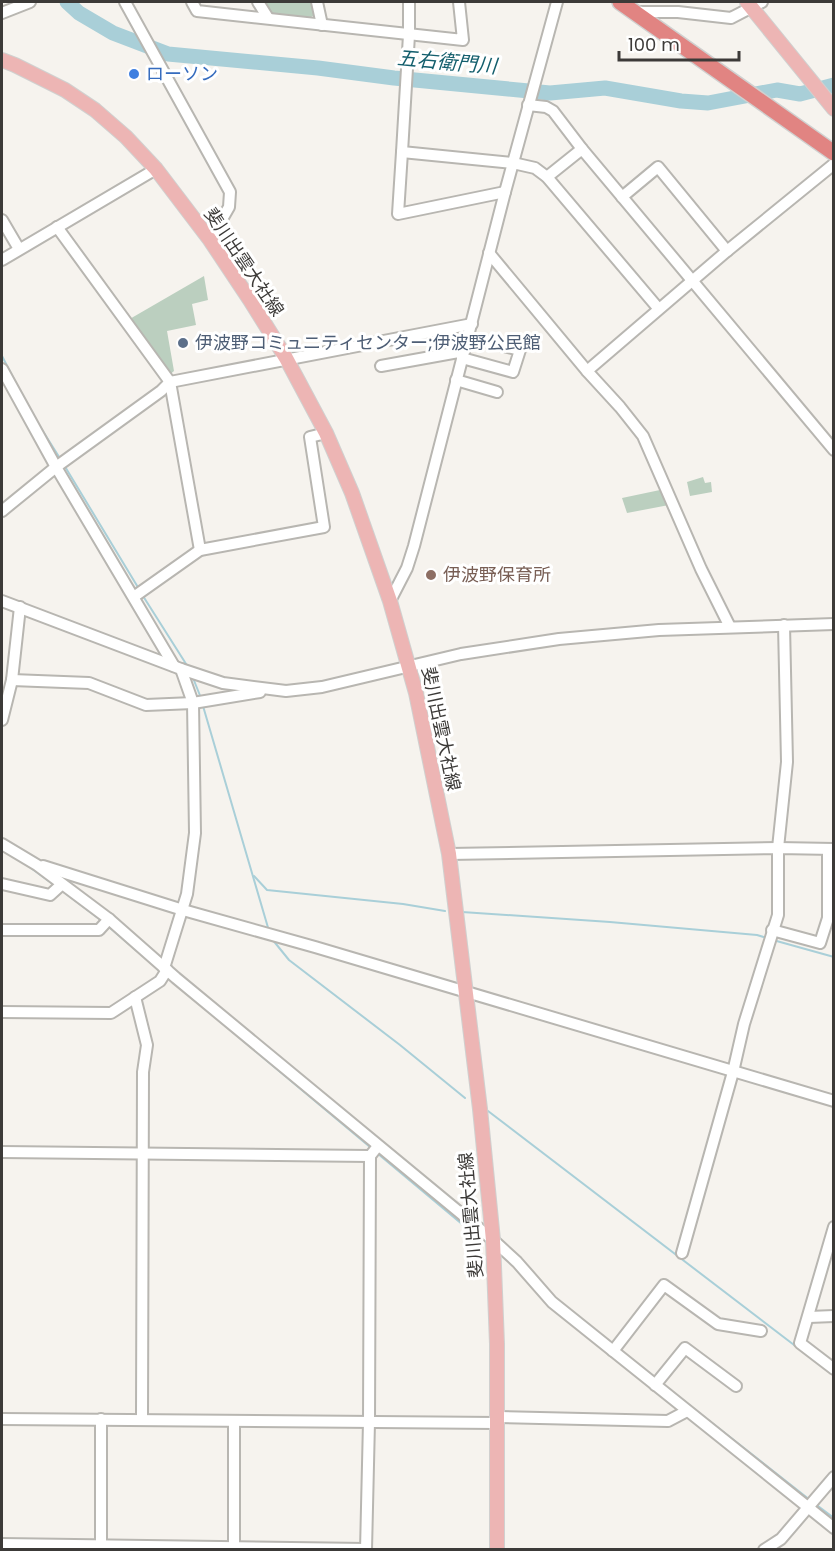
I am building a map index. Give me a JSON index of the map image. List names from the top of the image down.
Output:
{
  "streets": {
    "main road": ["斐川出雲大社線"]
  },
  "water": ["五右衛門川"],
  "places": ["ローソン", "伊波野コミュニティセンター;伊波野公民館", "伊波野保育所"],
  "scale_bar": "100 m"
}
